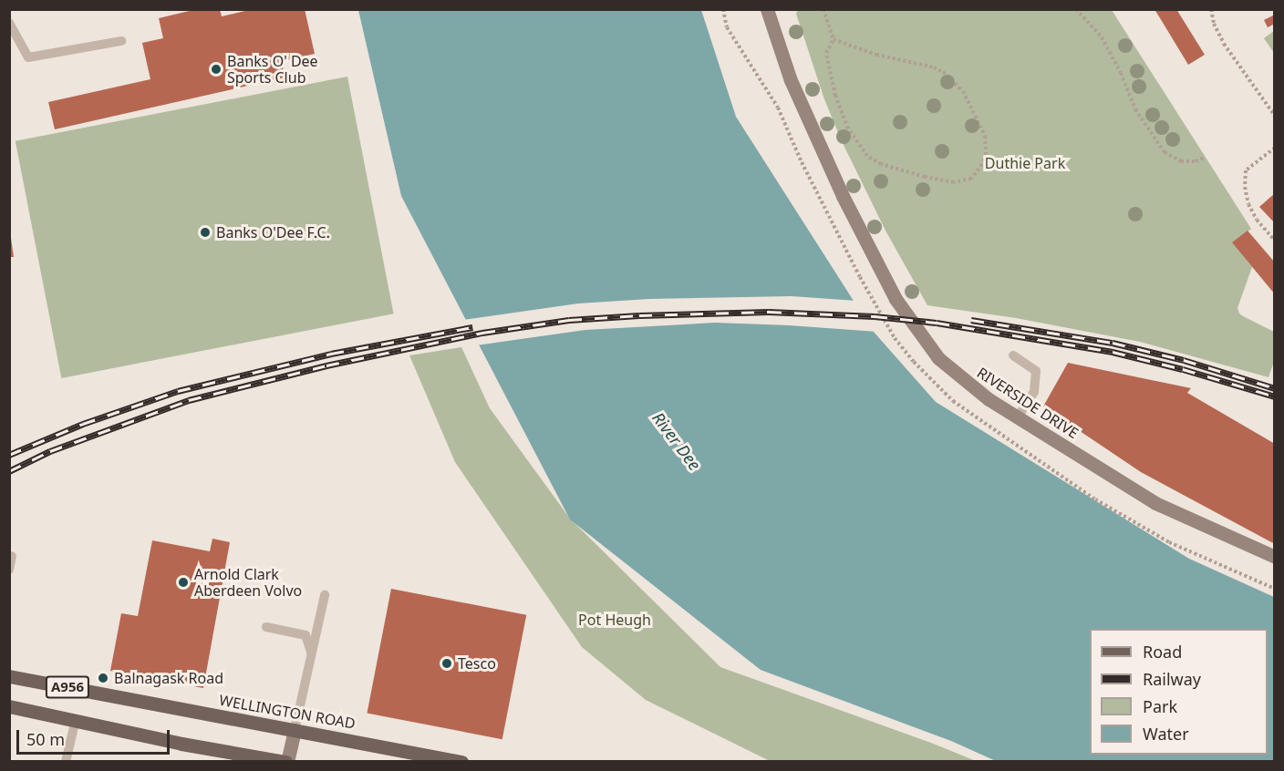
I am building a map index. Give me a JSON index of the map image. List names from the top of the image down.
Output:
{
  "streets": {
    "main road": ["A956", "WELLINGTON ROAD"],
    "street": ["RIVERSIDE DRIVE"]
  },
  "water": ["River Dee"],
  "parks": ["Duthie Park", "Pot Heugh"],
  "places": [
    "Banks O' Dee Sports Club",
    "Banks O'Dee F.C.",
    "Arnold Clark Aberdeen Volvo",
    "Tesco",
    "Balnagask Road"
  ],
  "legend": [
    "Road",
    "Railway",
    "Park",
    "Water"
  ],
  "scale_bar": "50 m"
}
